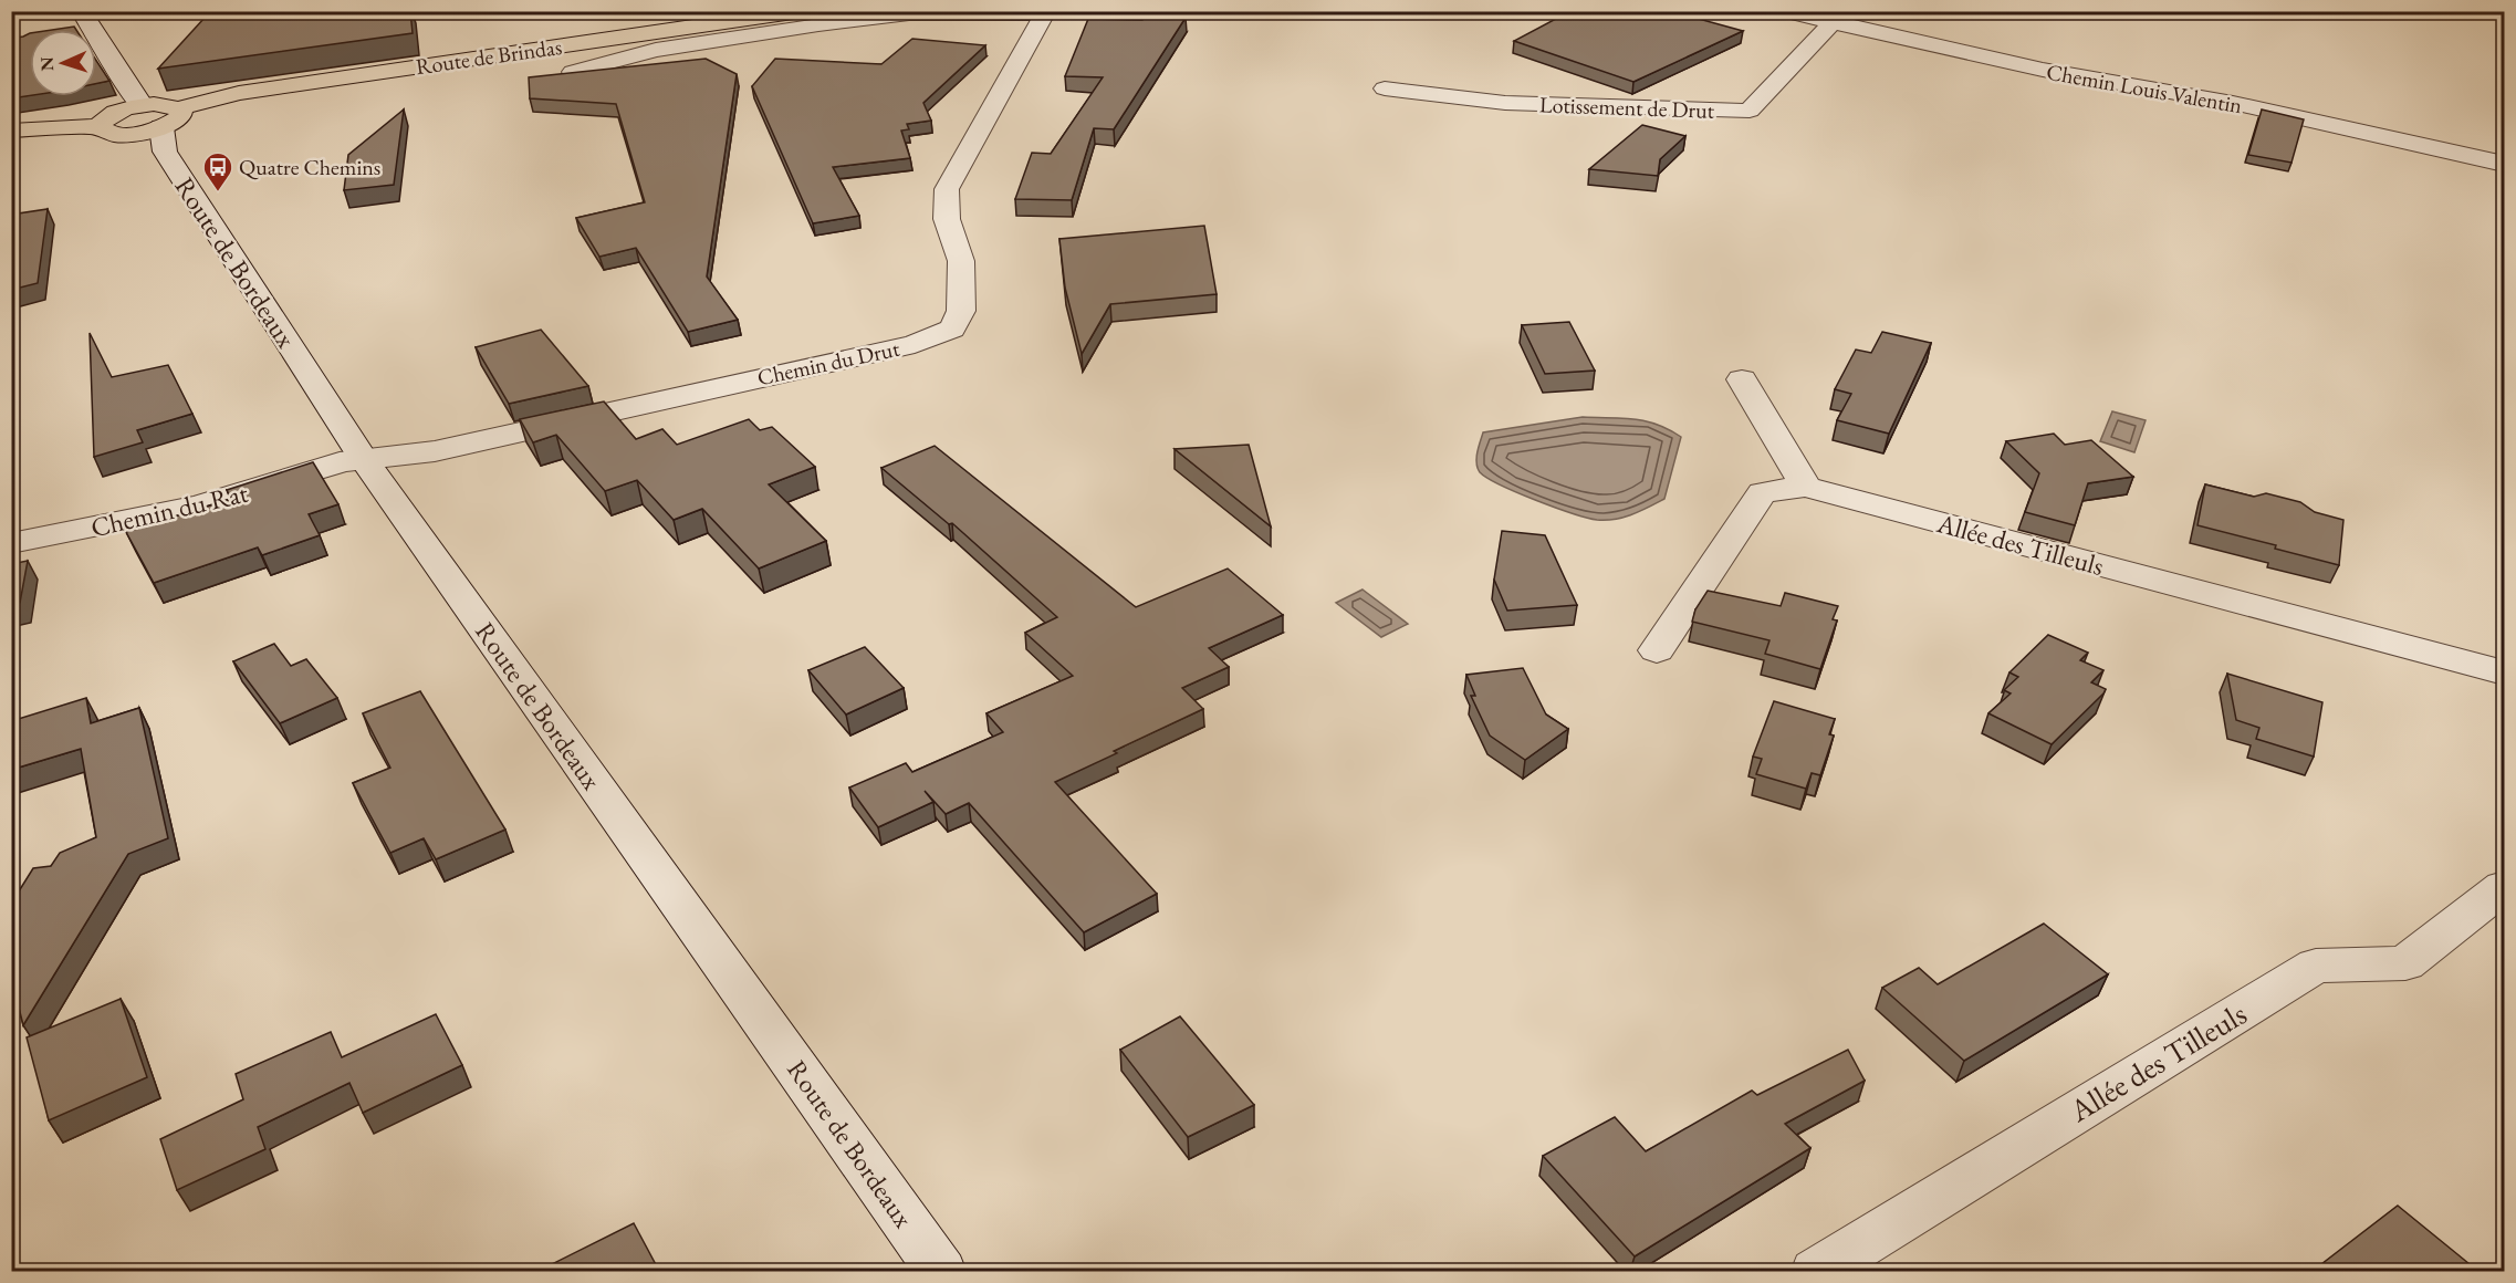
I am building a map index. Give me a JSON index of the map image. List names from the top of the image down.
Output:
{
  "streets": {
    "main road": ["Route de Brindas"],
    "street": [
      "Chemin Louis Valentin",
      "Lotissement de Drut",
      "Route de Bordeaux",
      "Chemin du Drut",
      "Chemin du Rat",
      "Allée des Tilleuls"
    ]
  },
  "crossings": [
    ["Route de Brindas", "Route de Bordeaux"],
    ["Chemin Louis Valentin", "Lotissement de Drut"],
    ["Route de Bordeaux", "Chemin du Drut"],
    ["Route de Bordeaux", "Chemin du Rat"],
    ["Chemin du Drut", "Chemin du Rat"]
  ],
  "places": {
    "bus stop": ["Quatre Chemins"]
  },
  "north": "left"
}
